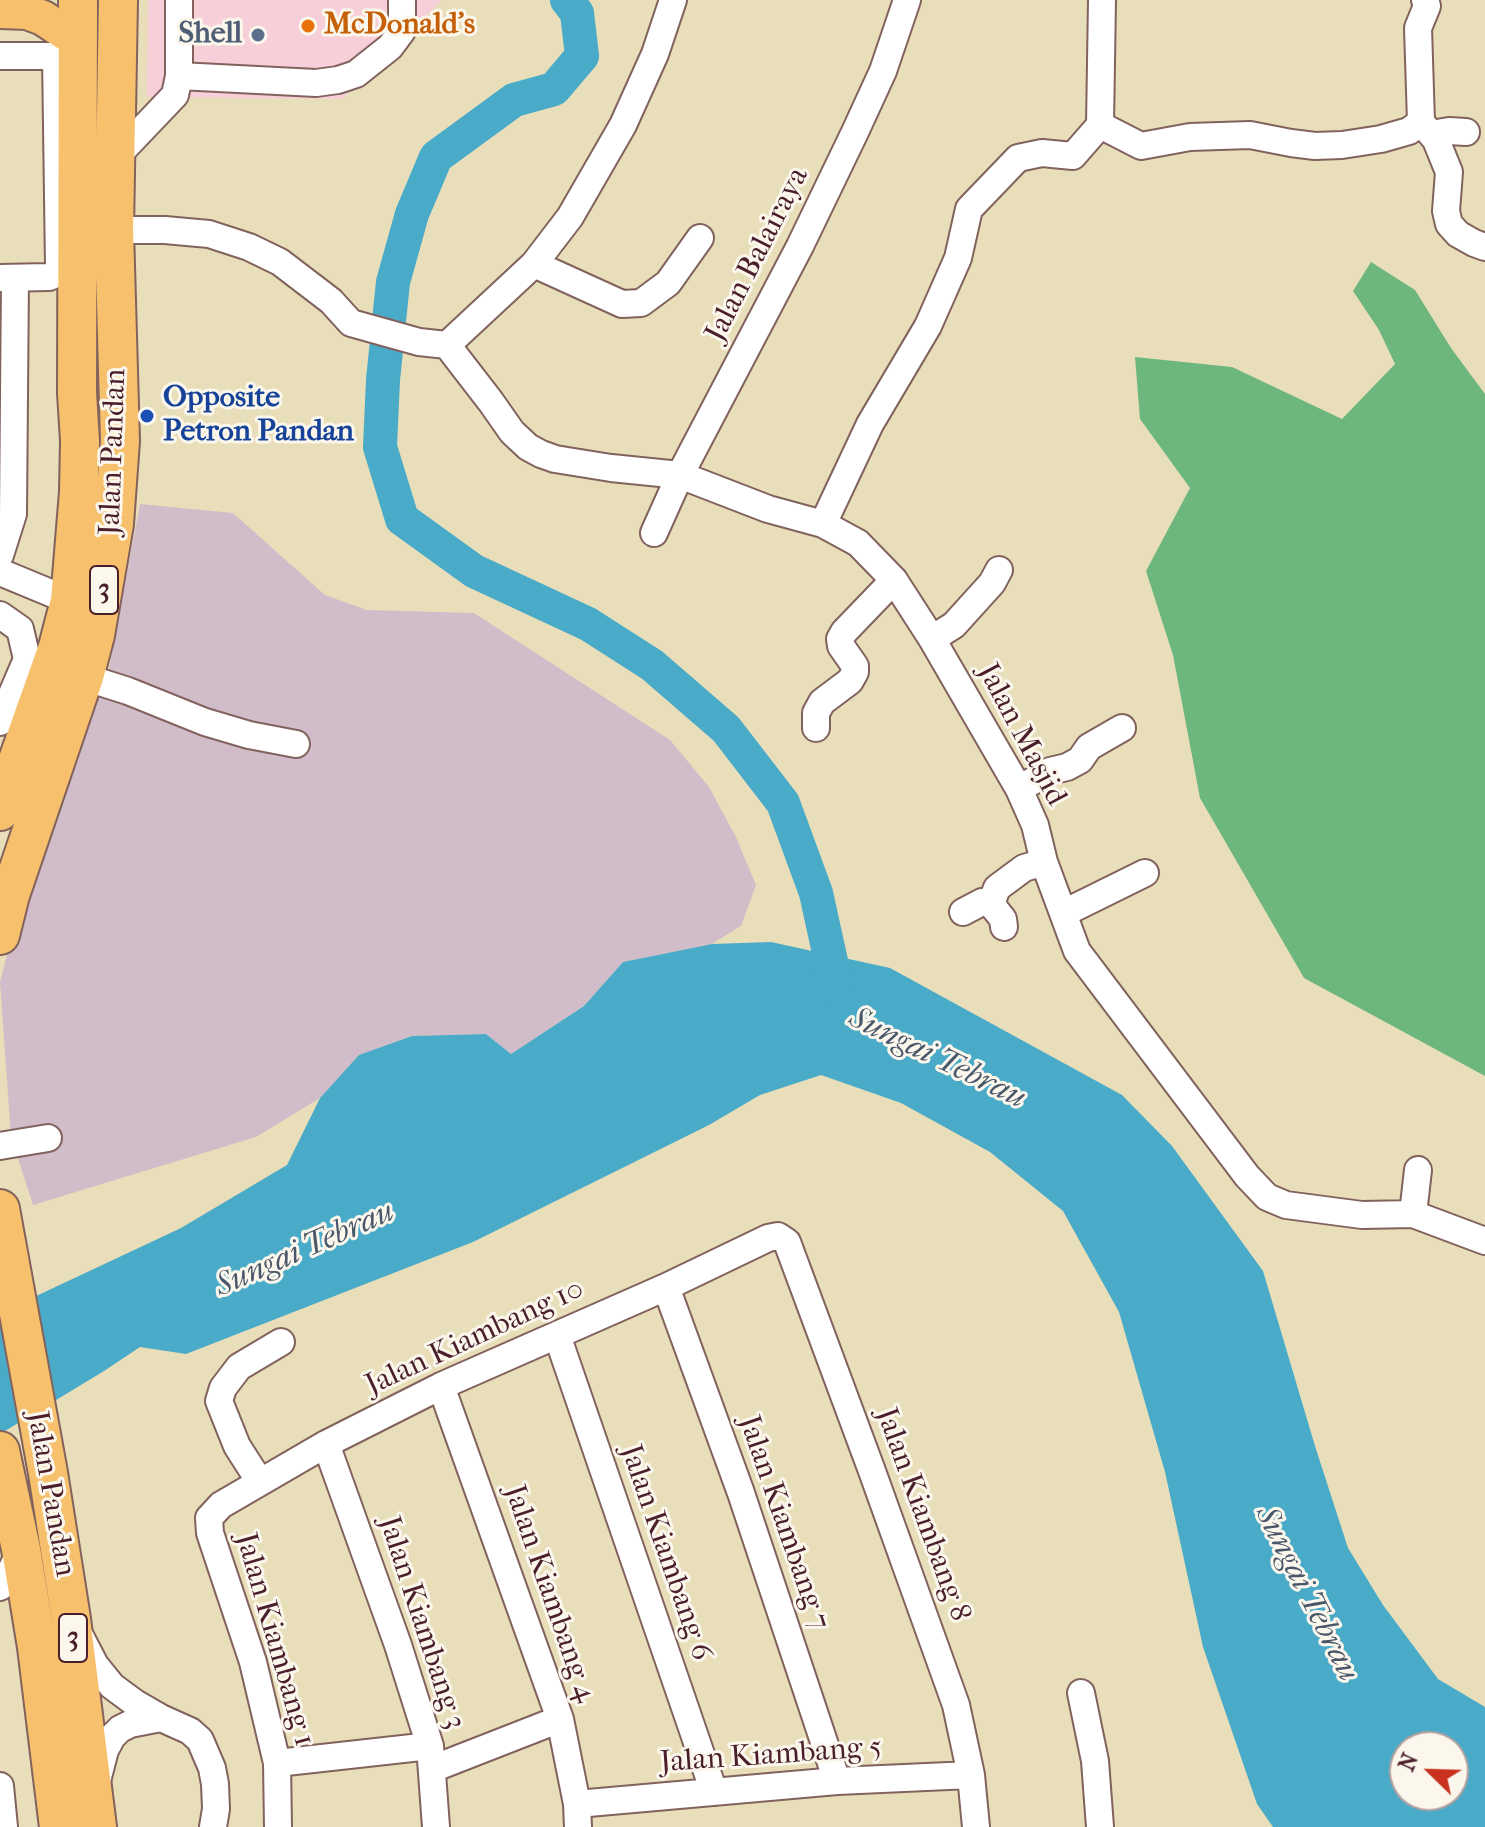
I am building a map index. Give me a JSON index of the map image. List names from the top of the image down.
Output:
{
  "streets": {
    "highway": ["Jalan Pandan", "3"],
    "street": [
      "Jalan Balairaya",
      "Jalan Masjid",
      "Jalan Kiambang 10",
      "Jalan Kiambang 8",
      "Jalan Kiambang 7",
      "Jalan Kiambang 6",
      "Jalan Kiambang 4",
      "Jalan Kiambang 3",
      "Jalan Kiambang 1",
      "Jalan Kiambang 5"
    ]
  },
  "crossings": [
    ["Jalan Balairaya", "Jalan Masjid"],
    ["Jalan Kiambang 10", "Jalan Kiambang 8"],
    ["Jalan Kiambang 10", "Jalan Kiambang 7"],
    ["Jalan Kiambang 10", "Jalan Kiambang 6"],
    ["Jalan Kiambang 10", "Jalan Kiambang 4"],
    ["Jalan Kiambang 10", "Jalan Kiambang 3"],
    ["Jalan Kiambang 10", "Jalan Kiambang 1"],
    ["Jalan Kiambang 8", "Jalan Kiambang 5"],
    ["Jalan Kiambang 7", "Jalan Kiambang 5"],
    ["Jalan Kiambang 6", "Jalan Kiambang 5"],
    ["Jalan Kiambang 4", "Jalan Kiambang 5"]
  ],
  "water": ["Sungai Tebrau"],
  "places": ["McDonald's", "Shell", "Opposite Petron Pandan"],
  "north": "top left"
}
